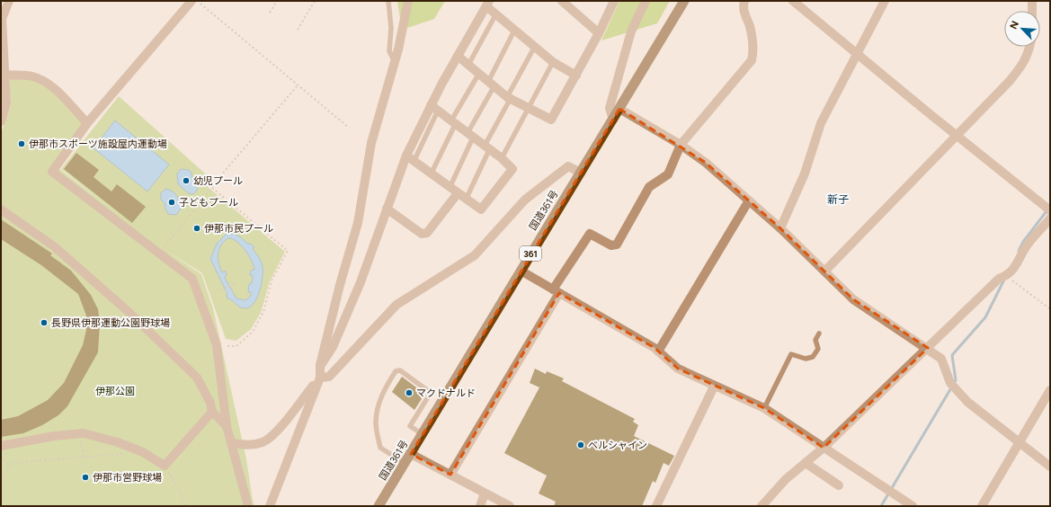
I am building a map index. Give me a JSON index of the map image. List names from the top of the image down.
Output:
{
  "streets": {
    "highway": ["国道361号", "361"]
  },
  "districts": ["新子"],
  "parks": ["伊那公園"],
  "places": [
    "伊那市スポーツ施設屋内運動場",
    "幼児プール",
    "子どもプール",
    "伊那市民プール",
    "長野県伊那運動公園野球場",
    "マクドナルド",
    "ベルシャイン",
    "伊那市営野球場"
  ],
  "north": "top left"
}
